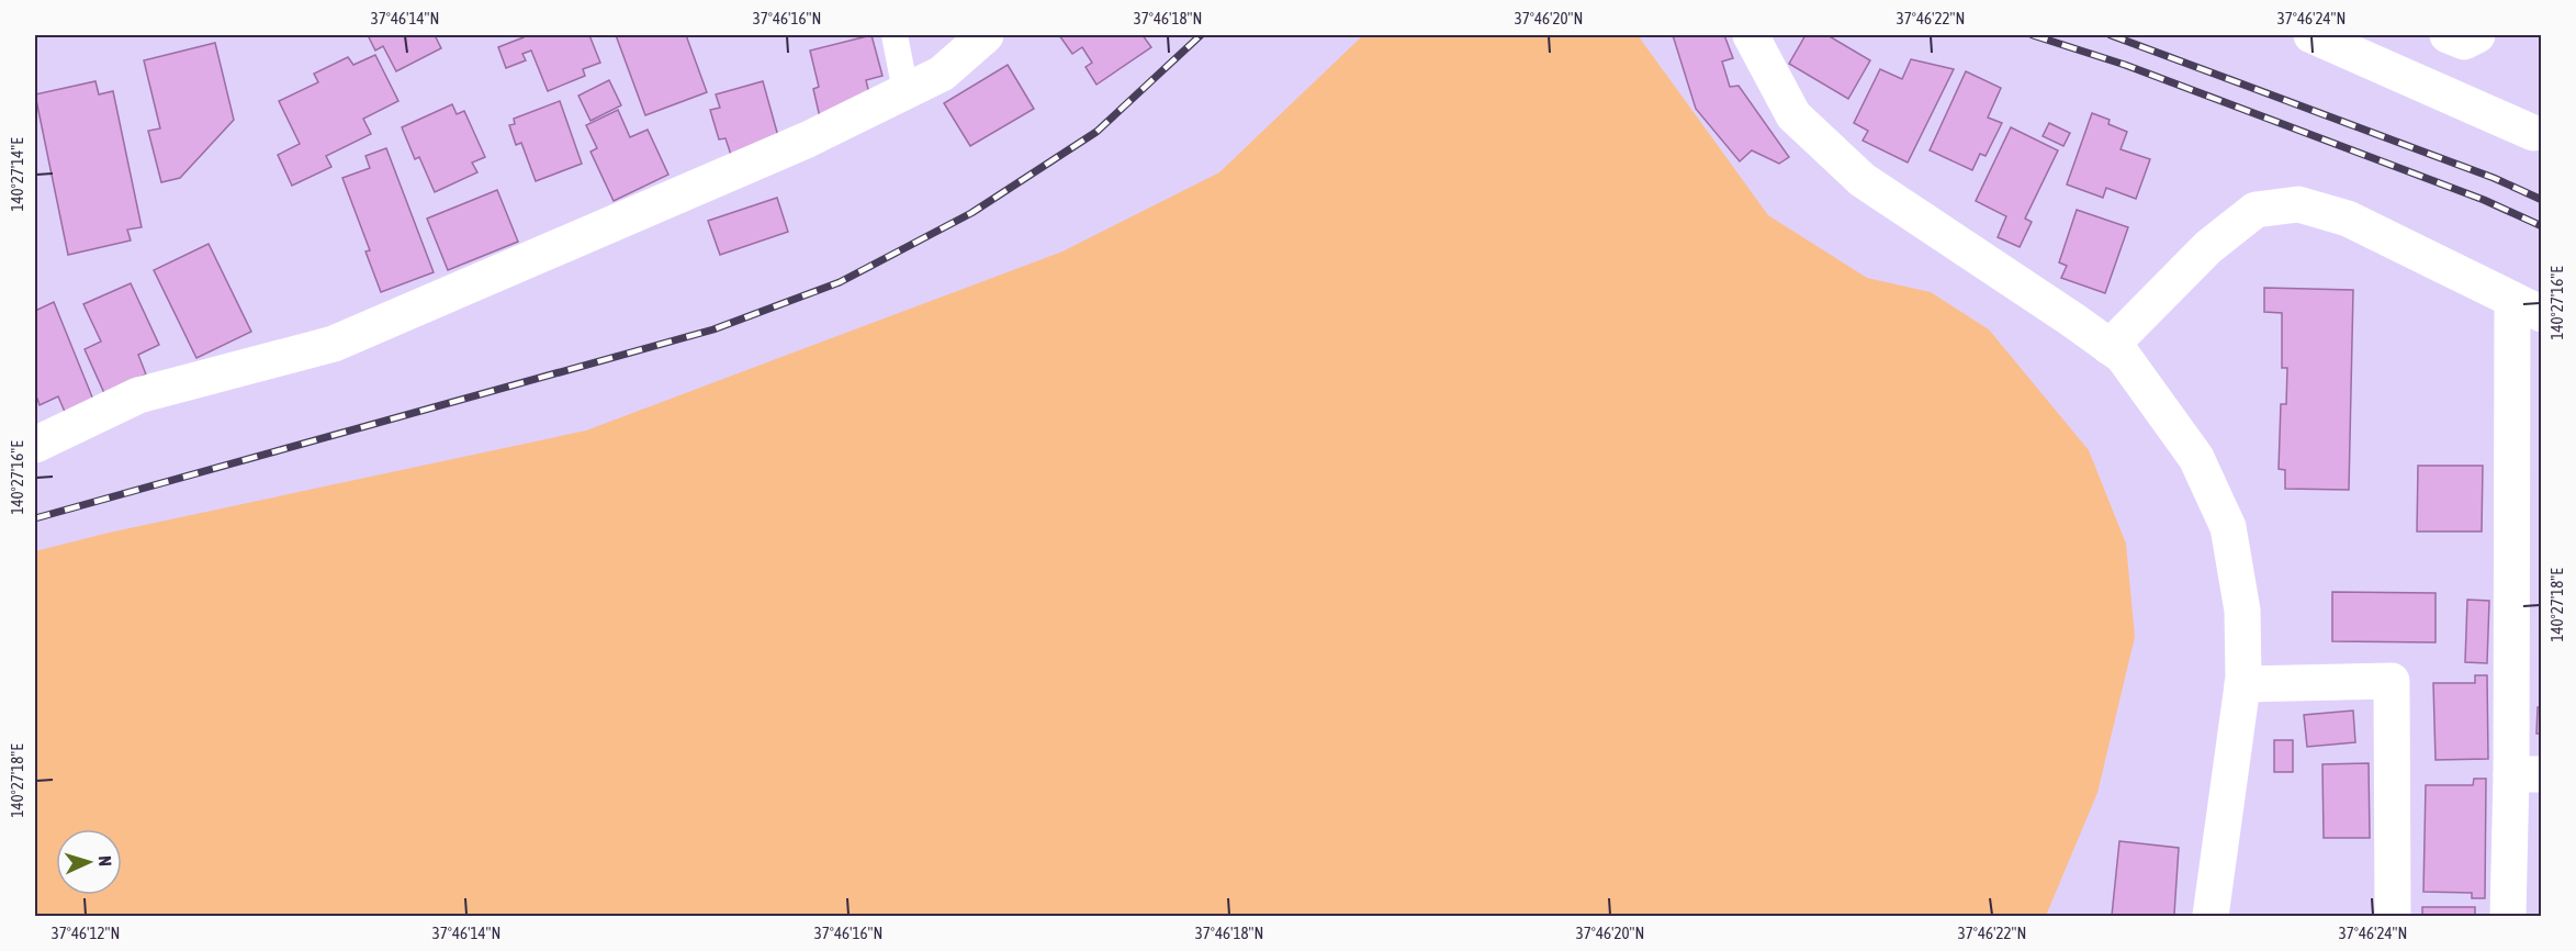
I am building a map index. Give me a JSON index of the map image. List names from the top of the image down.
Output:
{
  "north": "right",
  "coordinates": [
    "37°46'14\"N",
    "37°46'16\"N",
    "37°46'18\"N",
    "37°46'20\"N",
    "37°46'22\"N",
    "37°46'24\"N",
    "140°27'14\"E",
    "140°27'16\"E",
    "140°27'18\"E",
    "37°46'12\"N"
  ]
}
